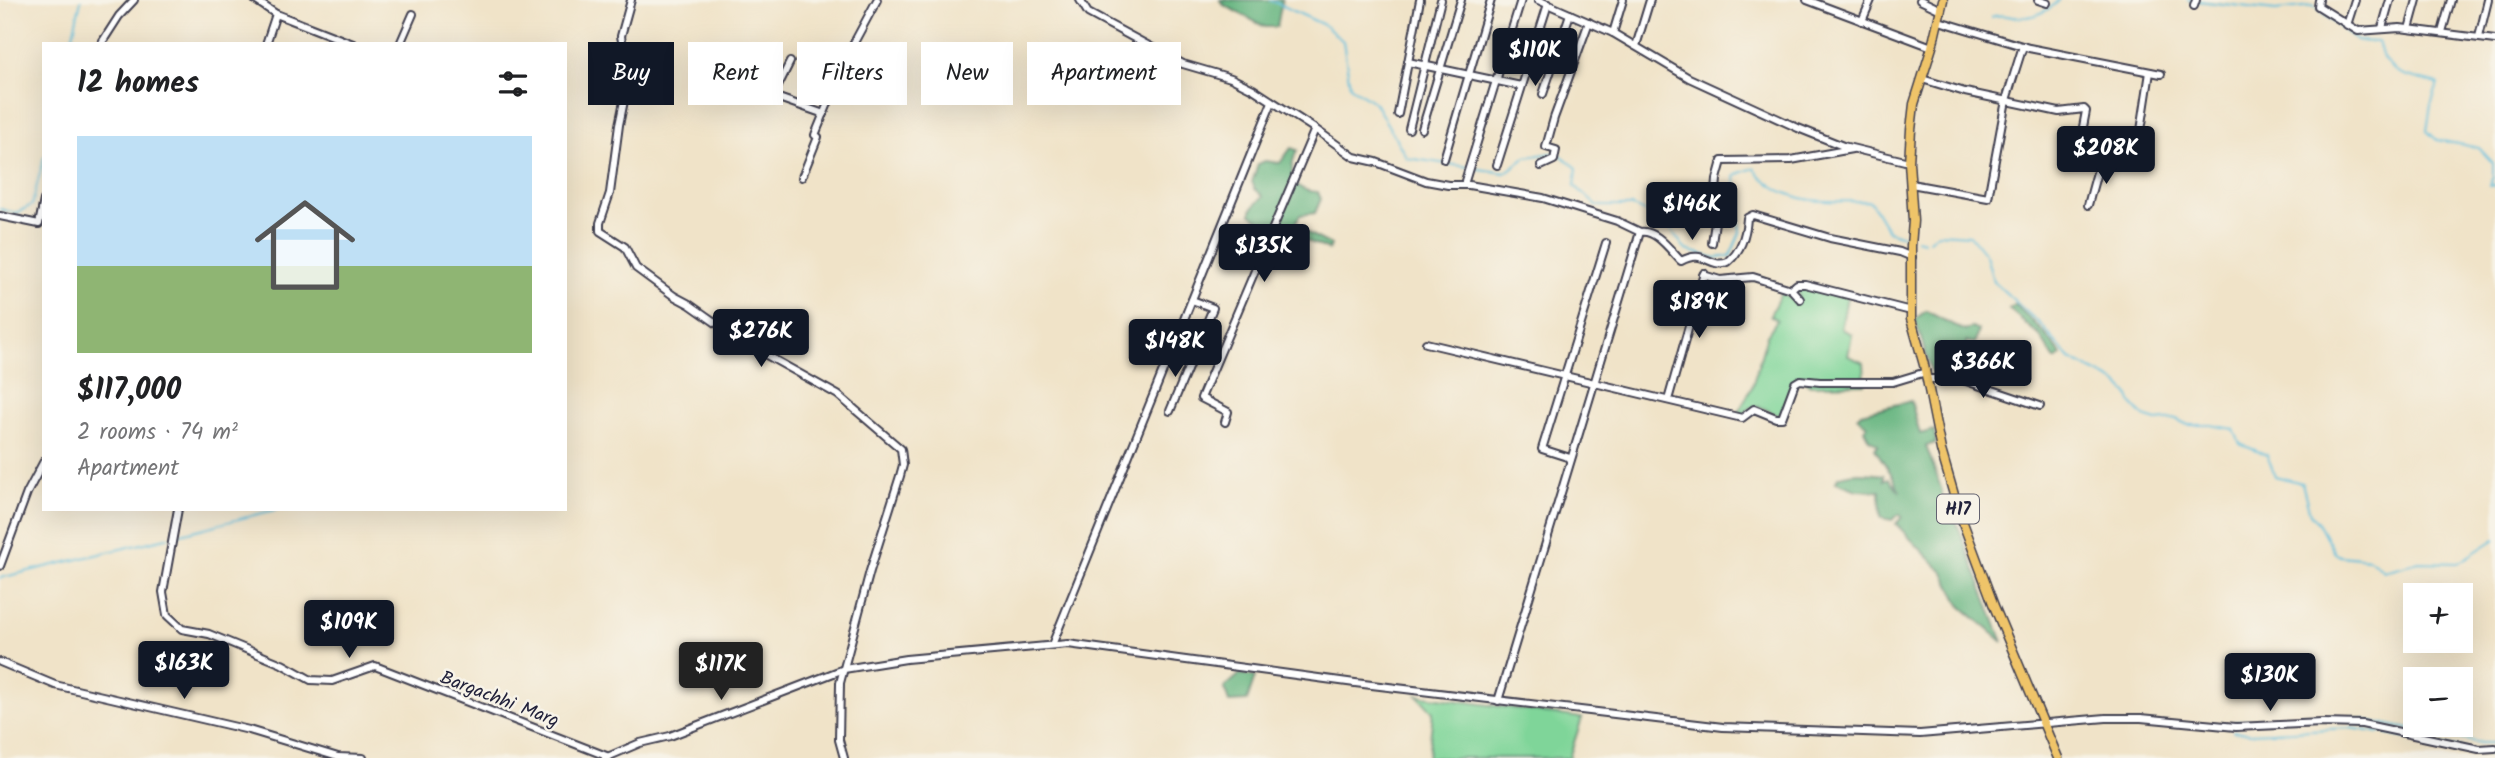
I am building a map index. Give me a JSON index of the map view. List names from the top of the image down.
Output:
{
  "streets": {
    "main road": ["H17"],
    "street": ["Bargachhi Marg"]
  },
  "page": {
    "price": [
      "$110K",
      "$208K",
      "$146K",
      "$135K",
      "$189K",
      "$276K",
      "$148K",
      "$366K",
      "$109K",
      "$163K",
      "$117K",
      "$130K"
    ],
    "chip": [
      "Buy",
      "Rent",
      "Filters",
      "New",
      "Apartment"
    ],
    "heading": "12 homes",
    "list": [
      {
        "name": "$117,000",
        "note": "2 rooms · 74 m² · Apartment"
      }
    ],
    "map_buttons": ["+", "−"]
  }
}
